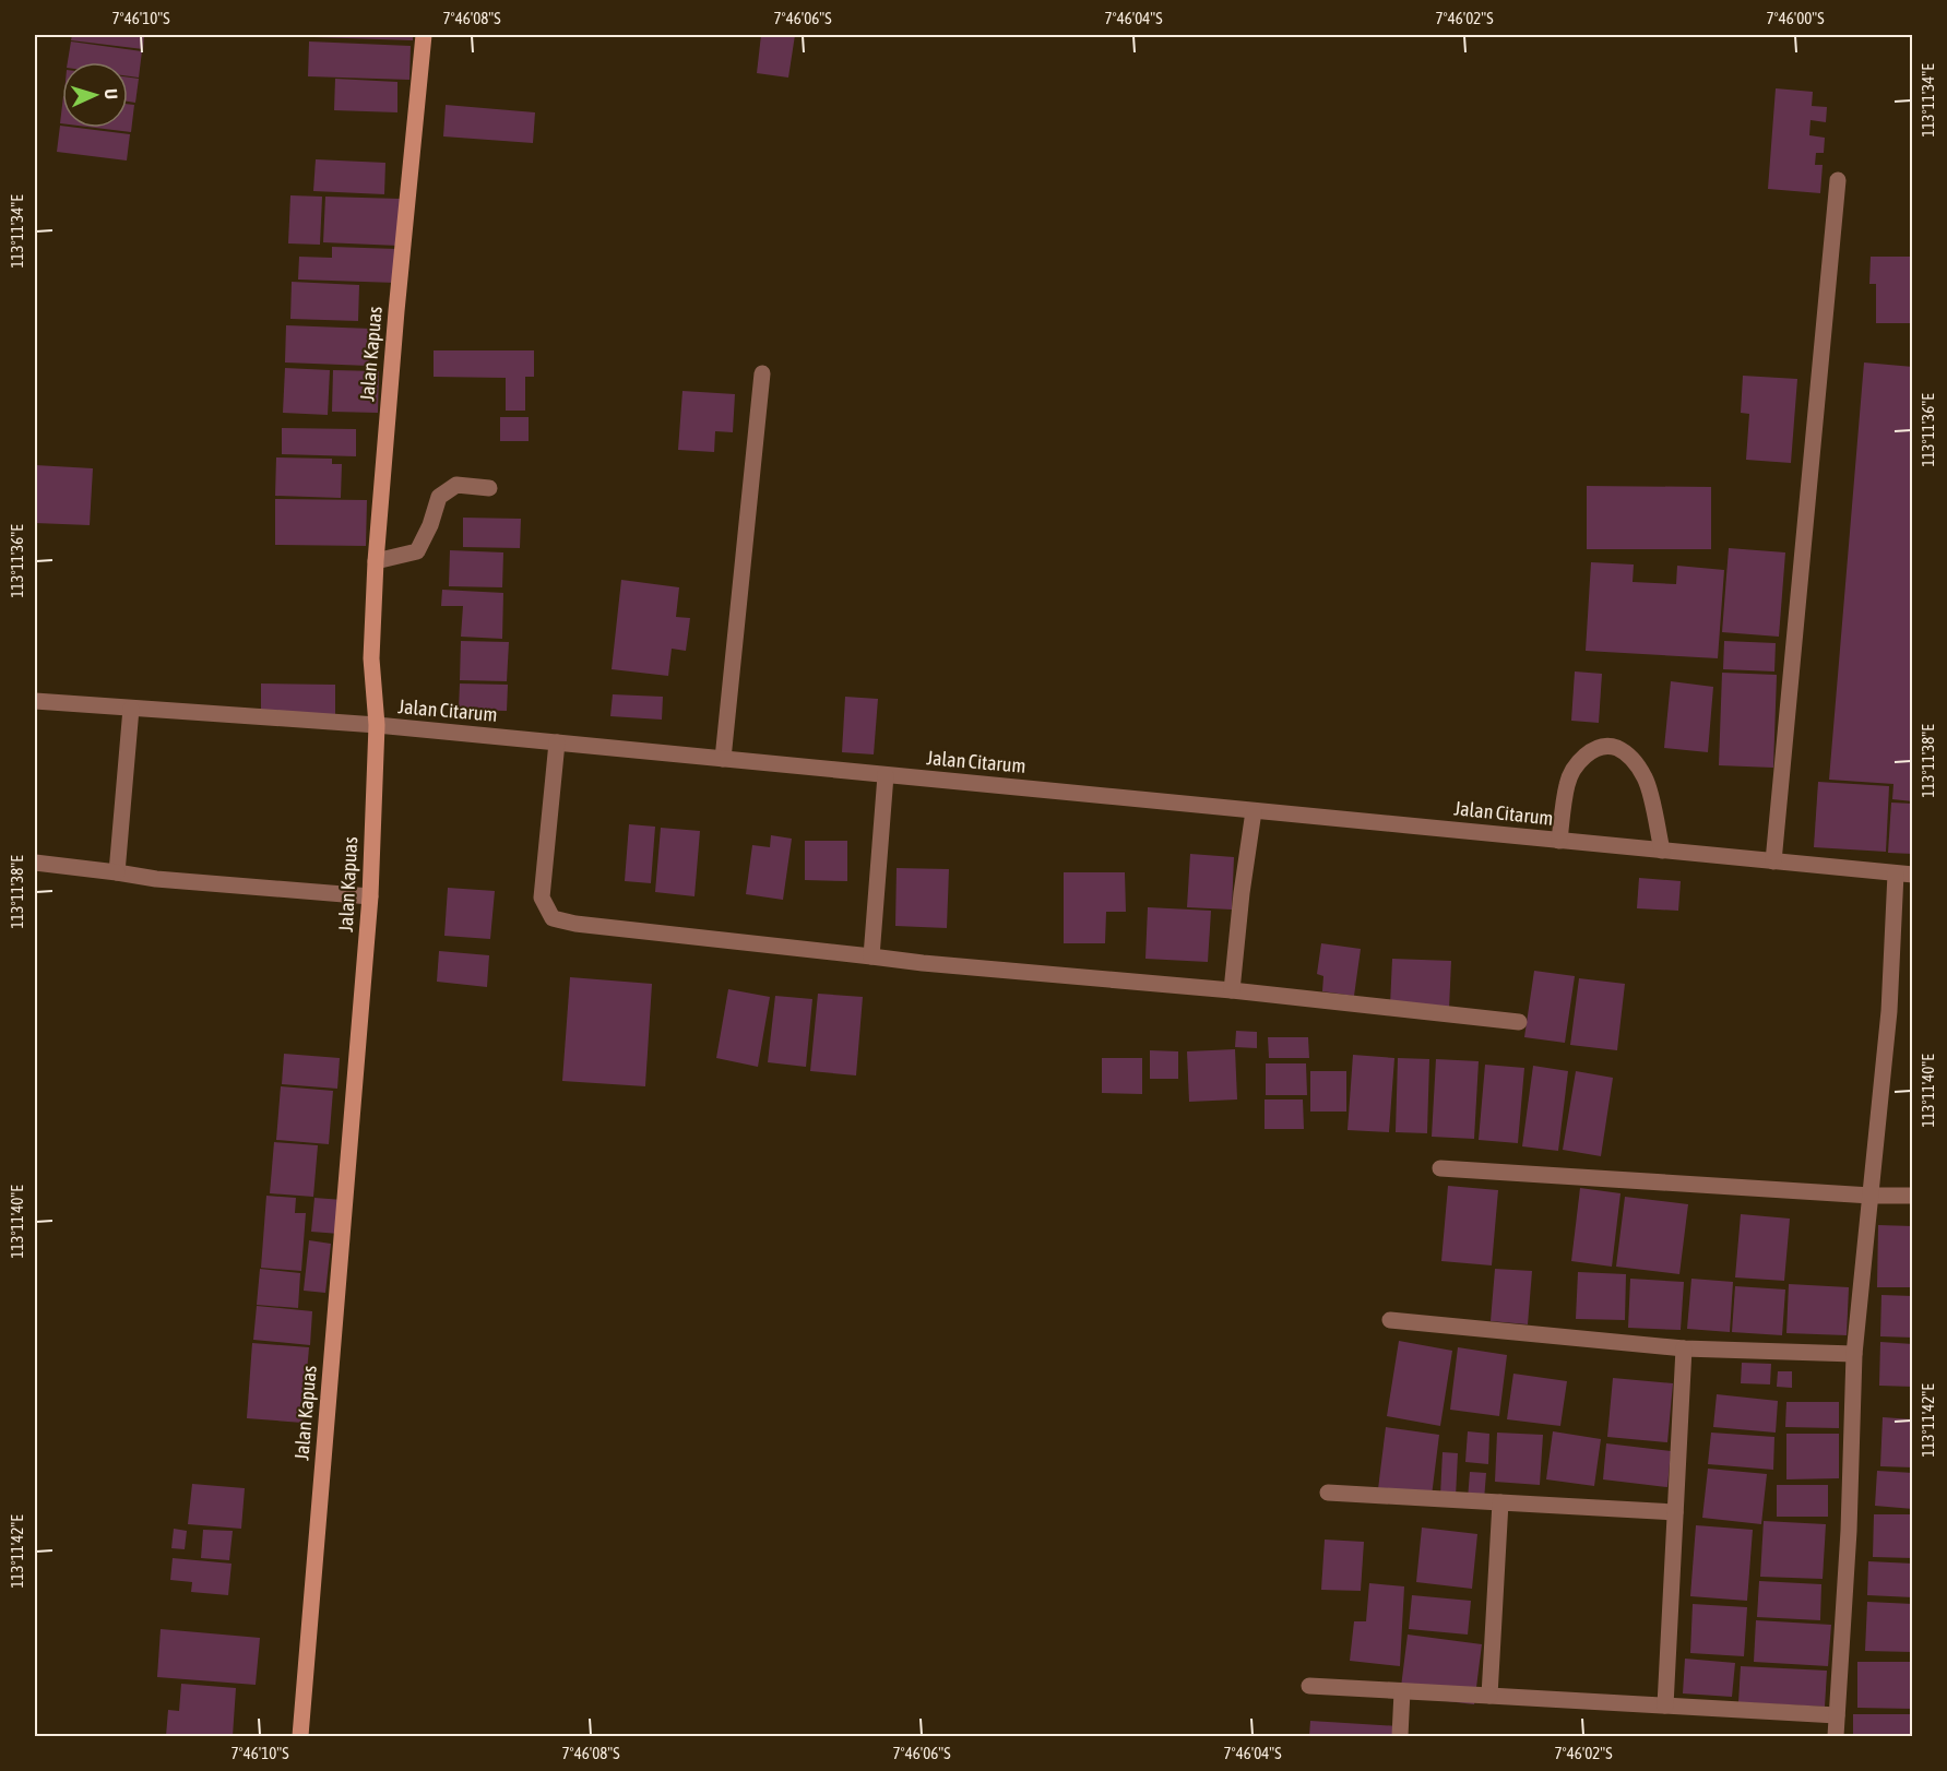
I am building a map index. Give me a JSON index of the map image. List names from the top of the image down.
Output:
{
  "streets": {
    "main road": ["Jalan Kapuas"],
    "street": ["Jalan Citarum"]
  },
  "crossings": [
    ["Jalan Kapuas", "Jalan Citarum"]
  ],
  "north": "right",
  "coordinates": [
    "7°46'10\"S",
    "7°46'08\"S",
    "7°46'06\"S",
    "7°46'04\"S",
    "7°46'02\"S",
    "7°46'00\"S",
    "113°11'34\"E",
    "113°11'36\"E",
    "113°11'38\"E",
    "113°11'40\"E",
    "113°11'42\"E"
  ]
}
